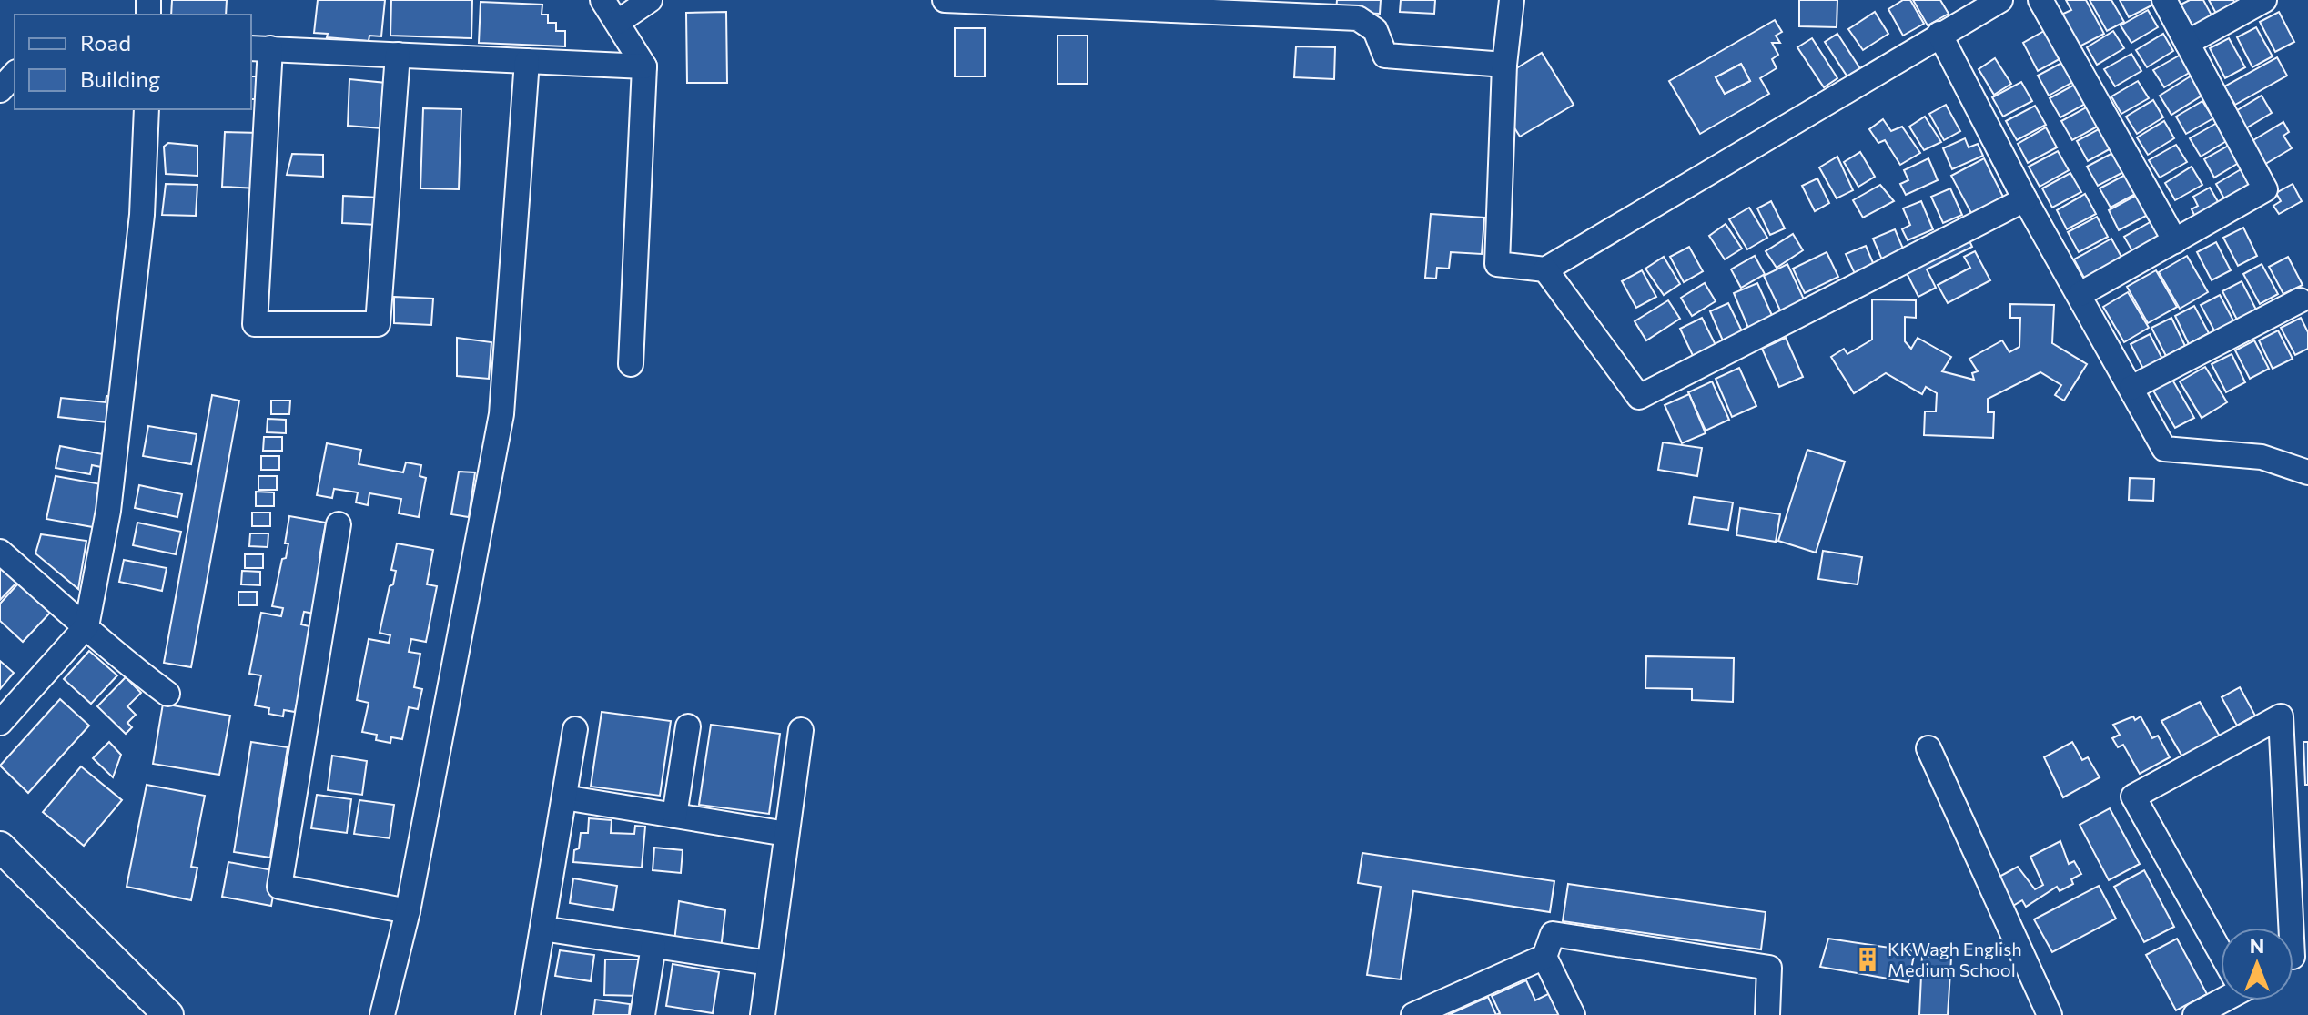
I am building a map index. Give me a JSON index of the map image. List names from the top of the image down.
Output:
{
  "places": {
    "building": ["KKWagh English Medium School"]
  },
  "legend": ["Road", "Building"],
  "north": "top"
}
